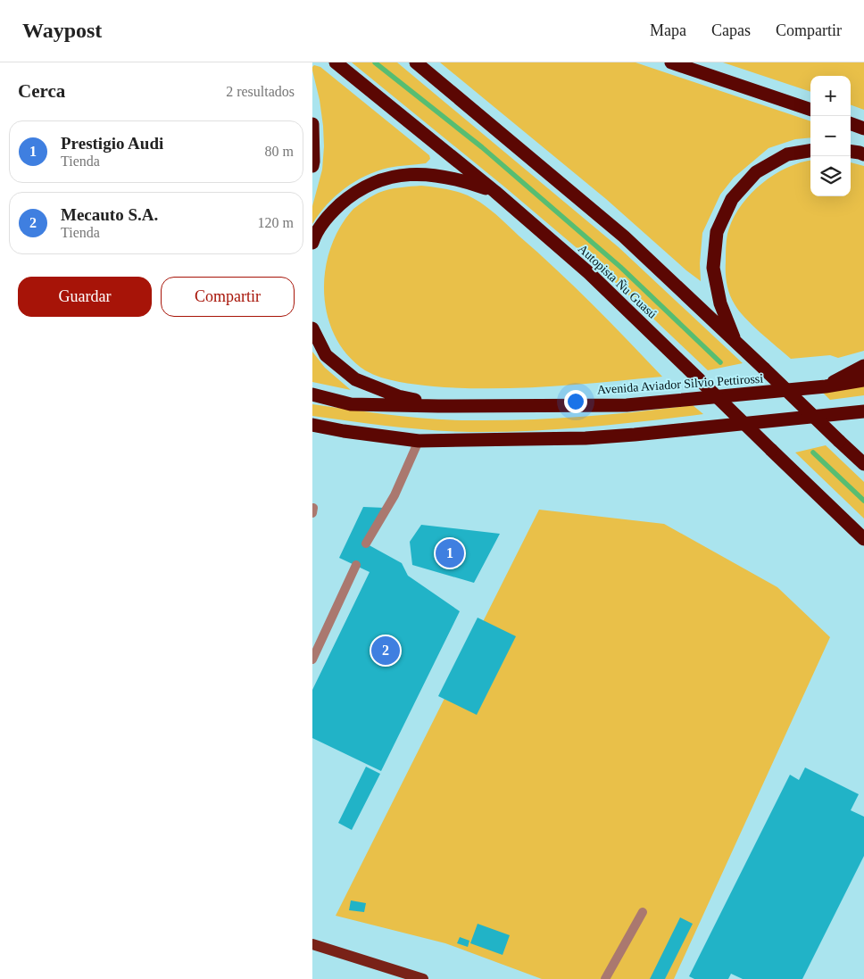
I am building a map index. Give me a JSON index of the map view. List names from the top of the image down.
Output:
{
  "streets": {
    "highway": ["Autopista Ñu Guasú", "Avenida Aviador Silvio Pettirossi"]
  },
  "page": {
    "header": "Waypost",
    "nav": ["Mapa", "Capas", "Compartir"],
    "heading": ["Cerca", "2 resultados"],
    "map_buttons": ["+", "−"],
    "list": [
      {
        "mark": "1",
        "name": "Prestigio Audi",
        "note": "Tienda",
        "value": "80 m"
      },
      {
        "mark": "2",
        "name": "Mecauto S.A.",
        "note": "Tienda",
        "value": "120 m"
      }
    ],
    "buttons": ["Guardar", "Compartir"],
    "pins": ["1", "2"]
  }
}
